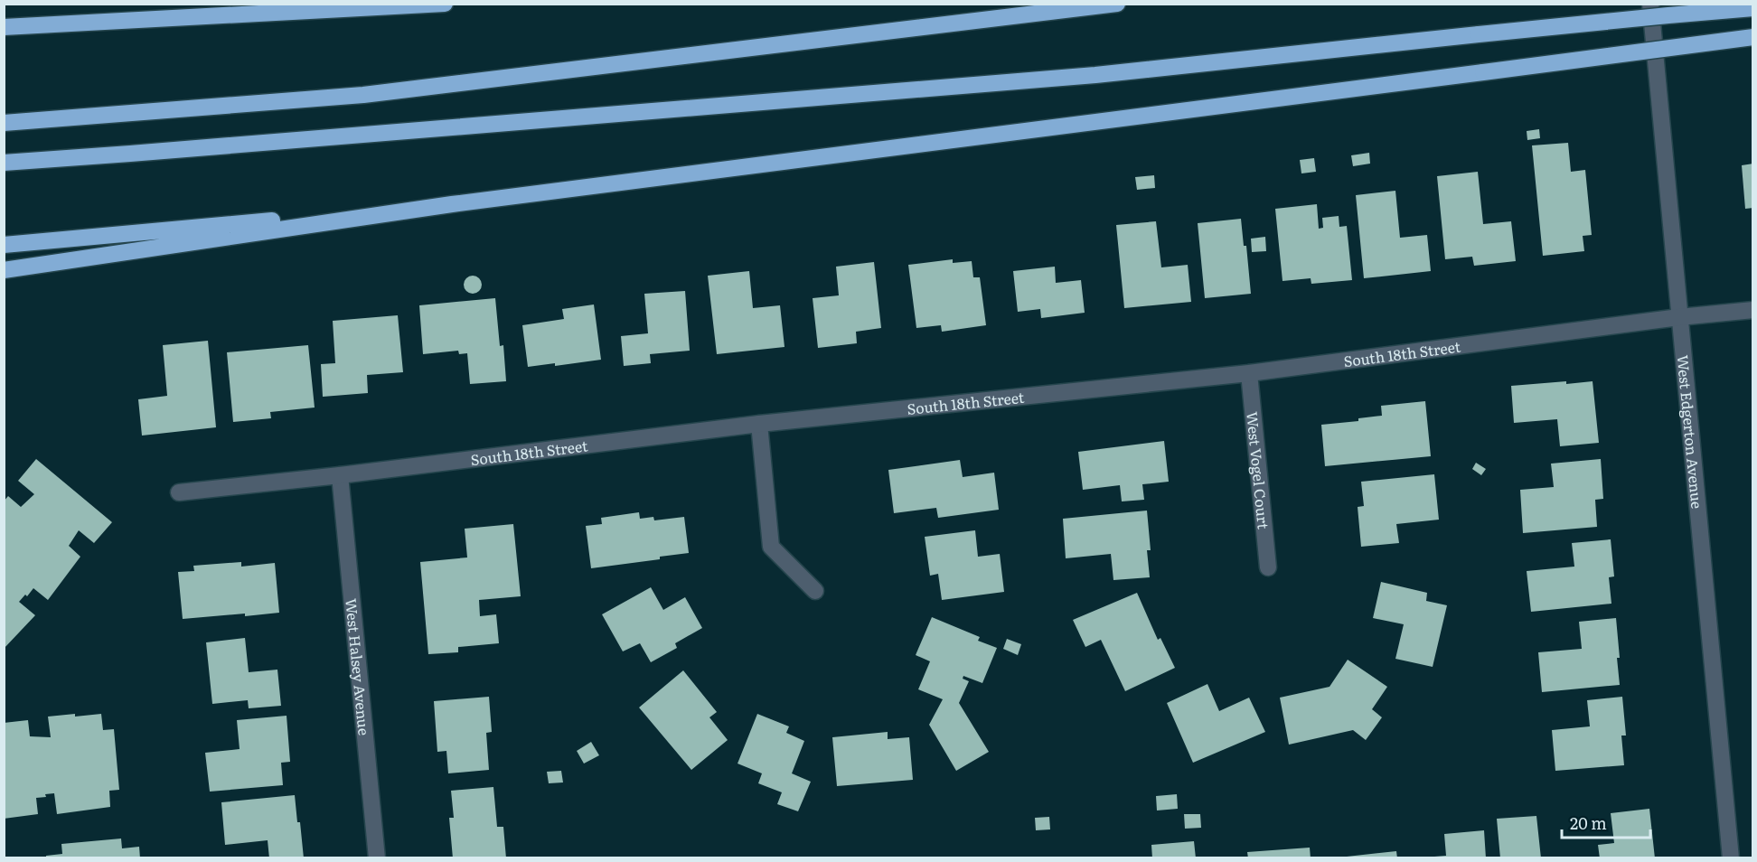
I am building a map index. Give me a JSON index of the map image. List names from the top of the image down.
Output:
{
  "streets": {
    "street": [
      "South 18th Street",
      "West Edgerton Avenue",
      "West Vogel Court",
      "West Halsey Avenue"
    ]
  },
  "crossings": [
    ["South 18th Street", "West Edgerton Avenue"],
    ["South 18th Street", "West Vogel Court"],
    ["South 18th Street", "West Halsey Avenue"]
  ],
  "scale_bar": "20 m"
}
